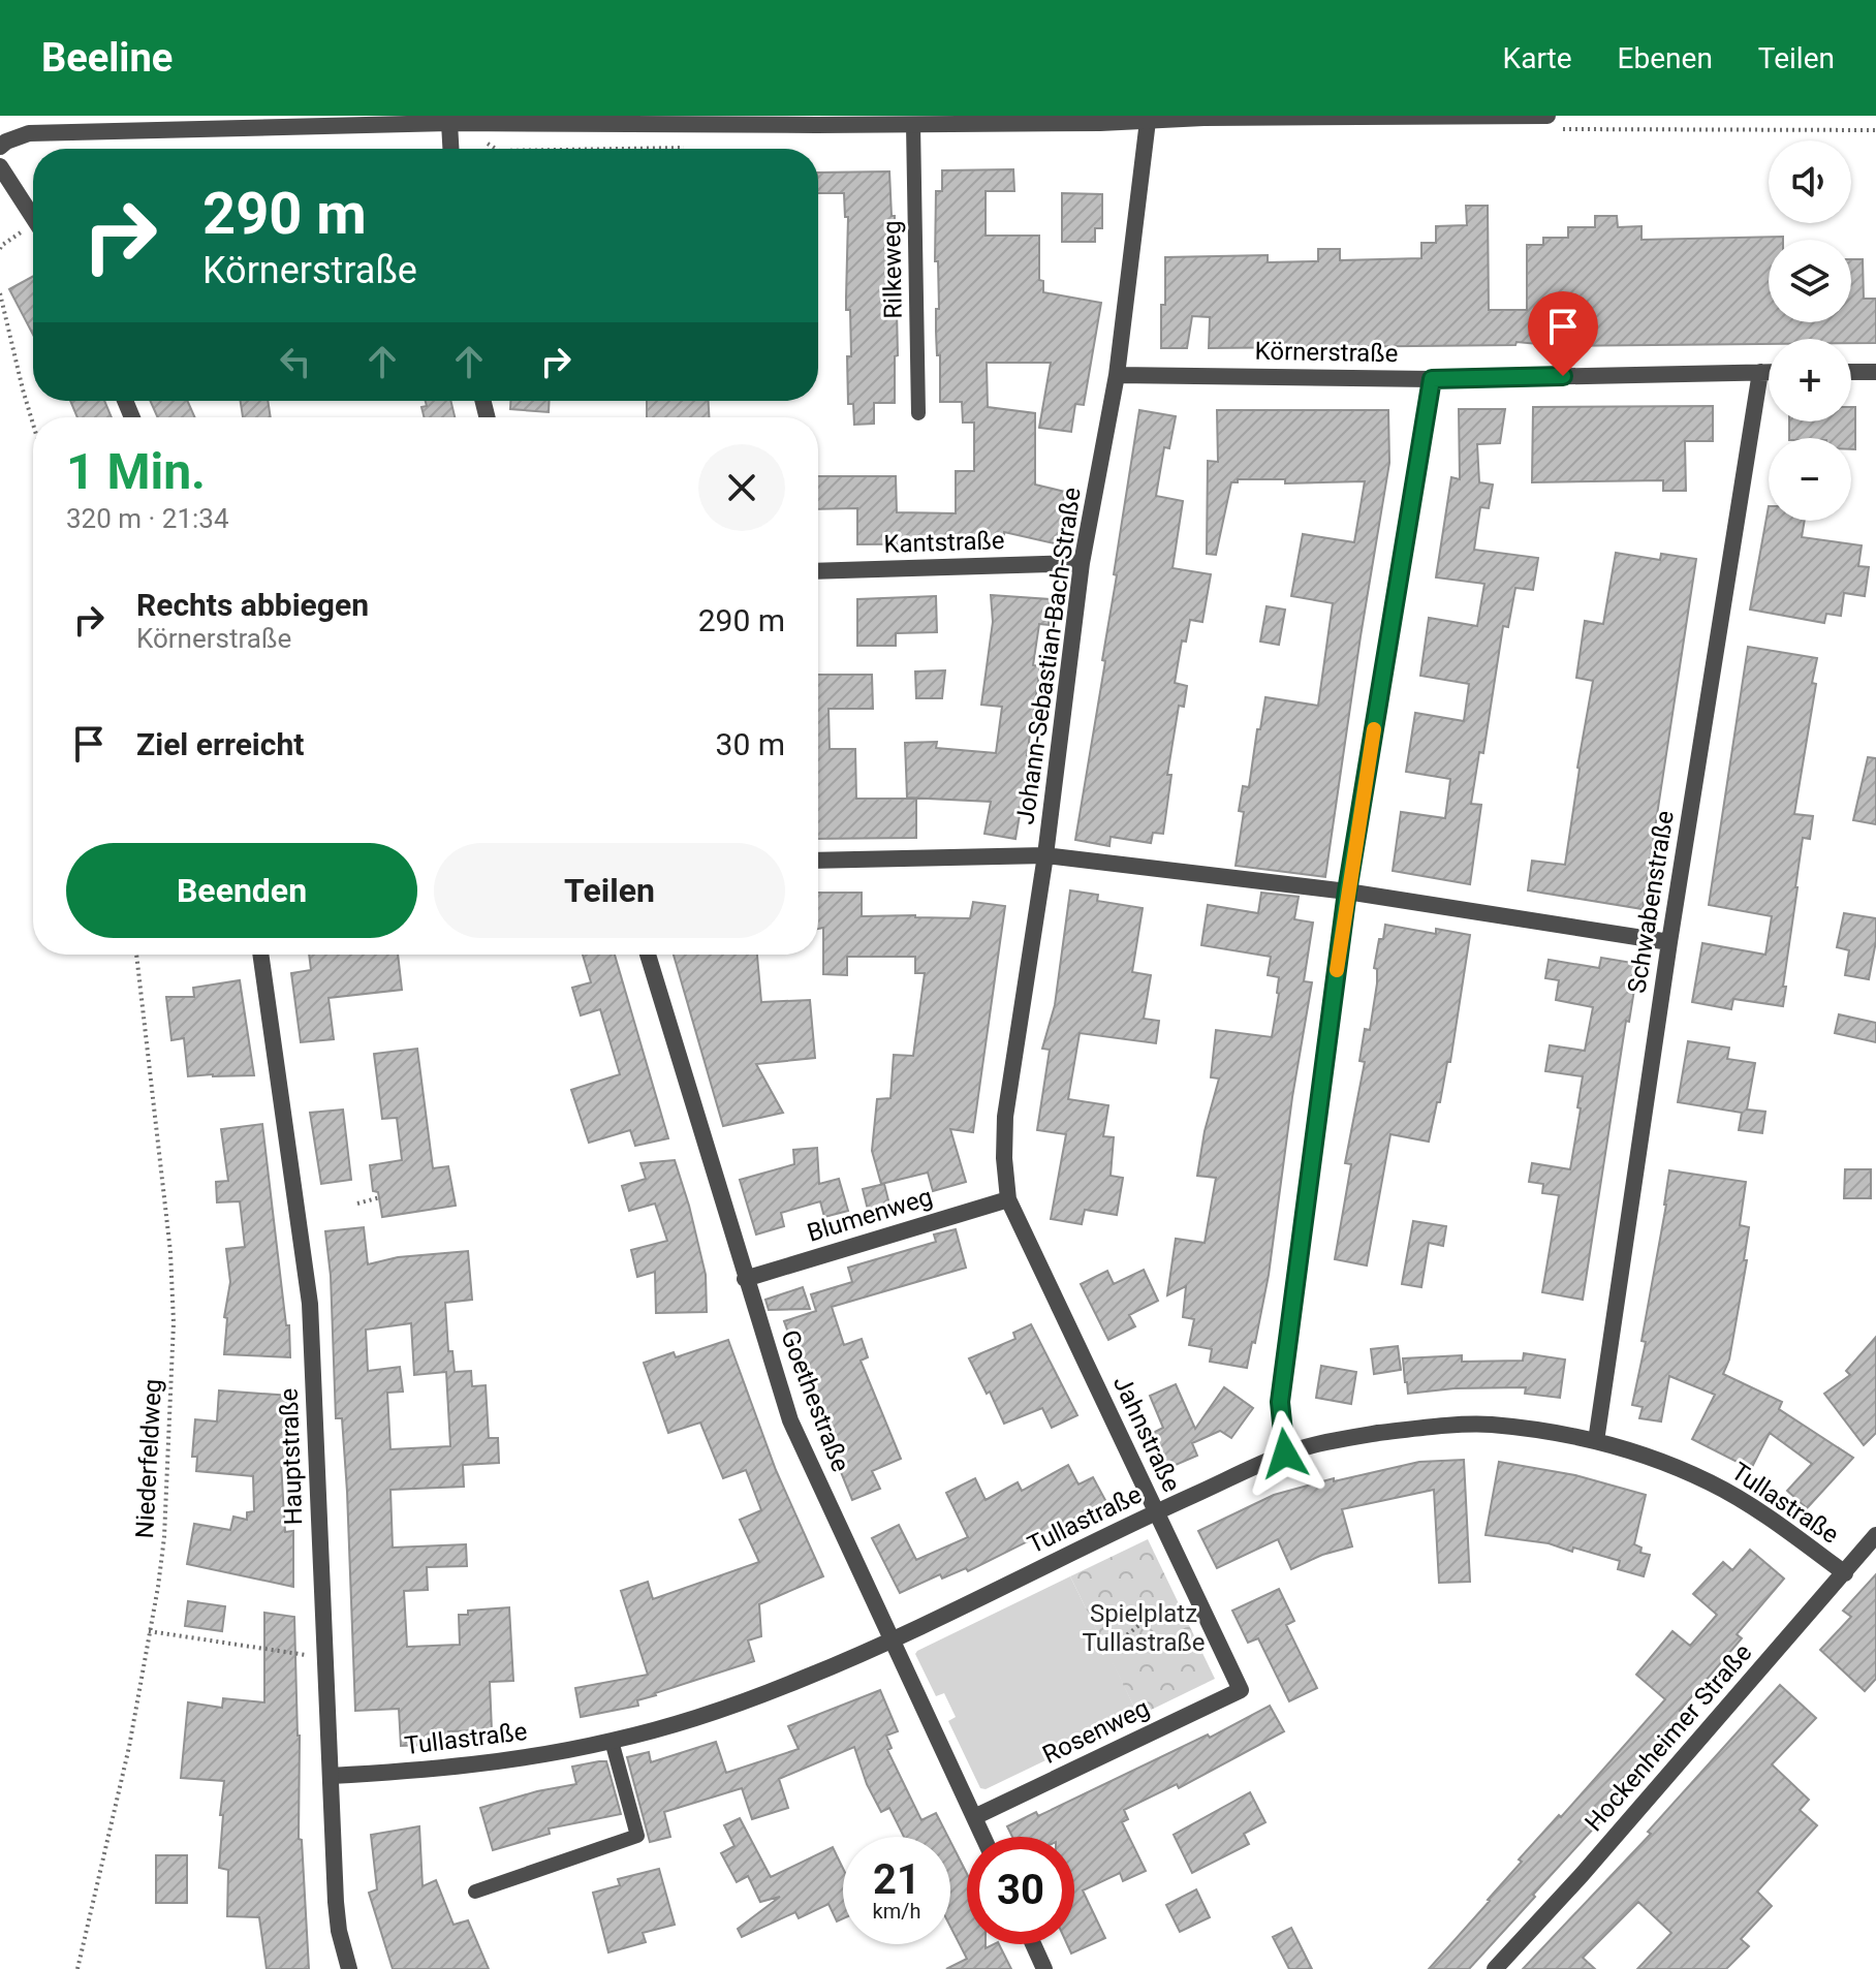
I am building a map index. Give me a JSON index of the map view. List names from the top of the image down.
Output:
{
  "streets": {
    "street": [
      "Körnerstraße",
      "Kantstraße",
      "Johann-Sebastian-Bach-Straße",
      "Schwabenstraße",
      "Blumenweg",
      "Goethestraße",
      "Jahnstraße",
      "Hauptstraße",
      "Tullastraße",
      "Rosenweg",
      "Hockenheimer Straße"
    ],
    "lane": ["Rilkeweg"],
    "path": ["Niederfeldweg"]
  },
  "crossings": [
    ["Körnerstraße", "Johann-Sebastian-Bach-Straße"],
    ["Körnerstraße", "Schwabenstraße"],
    ["Kantstraße", "Johann-Sebastian-Bach-Straße"],
    ["Johann-Sebastian-Bach-Straße", "Blumenweg"],
    ["Johann-Sebastian-Bach-Straße", "Jahnstraße"],
    ["Schwabenstraße", "Tullastraße"],
    ["Blumenweg", "Goethestraße"],
    ["Blumenweg", "Jahnstraße"],
    ["Goethestraße", "Tullastraße"],
    ["Goethestraße", "Rosenweg"],
    ["Jahnstraße", "Tullastraße"],
    ["Jahnstraße", "Rosenweg"],
    ["Hauptstraße", "Tullastraße"],
    ["Tullastraße", "Hockenheimer Straße"]
  ],
  "parks": ["Spielplatz Tullastraße"],
  "page": {
    "header": "Beeline",
    "nav": ["Karte", "Ebenen", "Teilen"],
    "map_buttons": ["+", "−"],
    "turn": ["290 m", "Körnerstraße"],
    "heading": ["1 Min.", "320 m · 21:34"],
    "list": [
      {
        "name": "Rechts abbiegen",
        "note": "Körnerstraße",
        "value": "290 m"
      },
      {
        "name": "Ziel erreicht",
        "value": "30 m"
      }
    ],
    "buttons": ["Beenden", "Teilen"],
    "speed": "21 km/h",
    "limit": "30"
  }
}
